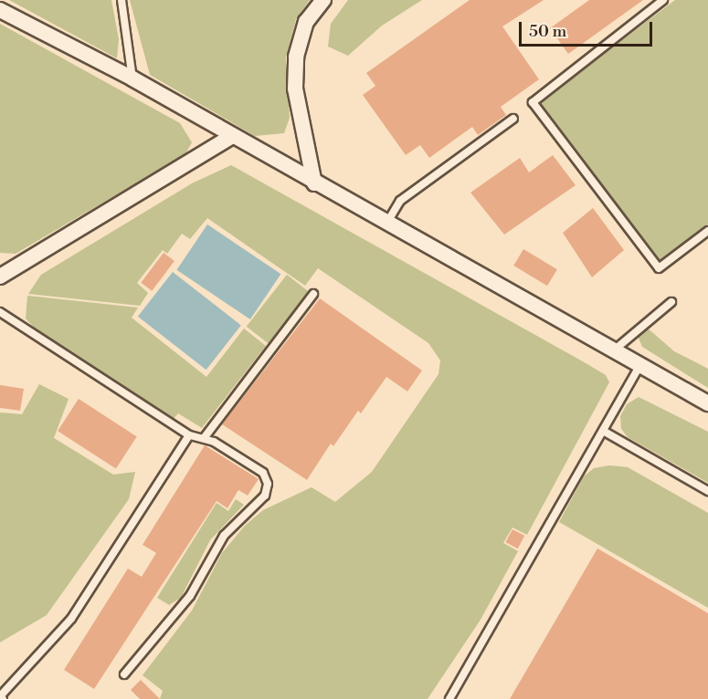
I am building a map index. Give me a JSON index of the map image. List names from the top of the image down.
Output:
{
  "scale_bar": "50 m"
}
